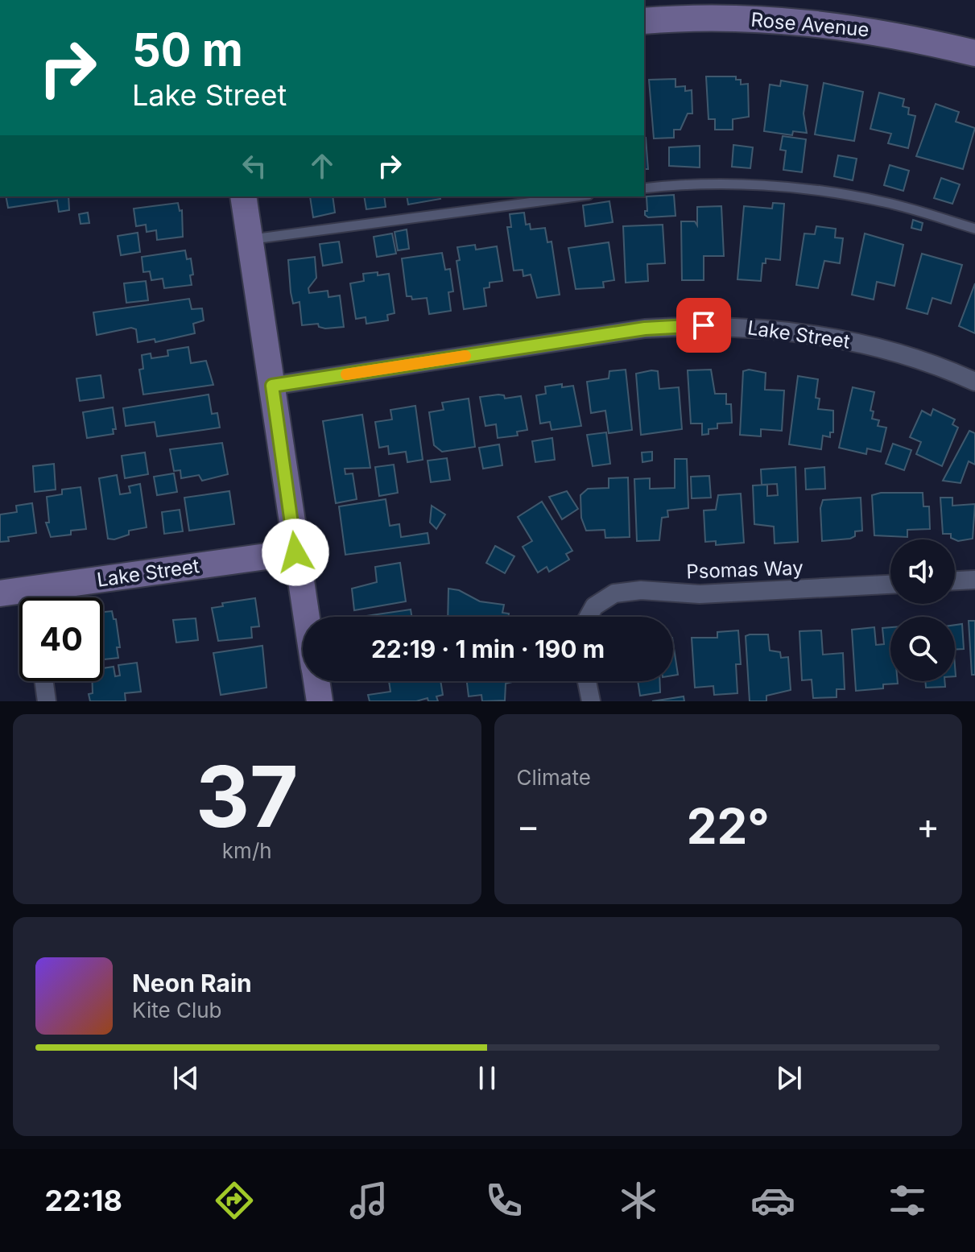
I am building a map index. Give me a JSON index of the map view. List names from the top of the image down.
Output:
{
  "streets": {
    "street": ["Rose Avenue", "Lake Street", "Psomas Way"]
  },
  "page": {
    "turn": ["50 m", "Lake Street"],
    "limit": "40",
    "trip": "22:19 · 1 min · 190 m",
    "tile": [
      ["37", "km/h"],
      "Climate"
    ],
    "heat": ["−", "22°", "+"],
    "song": ["Neon Rain", "Kite Club"],
    "tabs": "22:18"
  }
}
